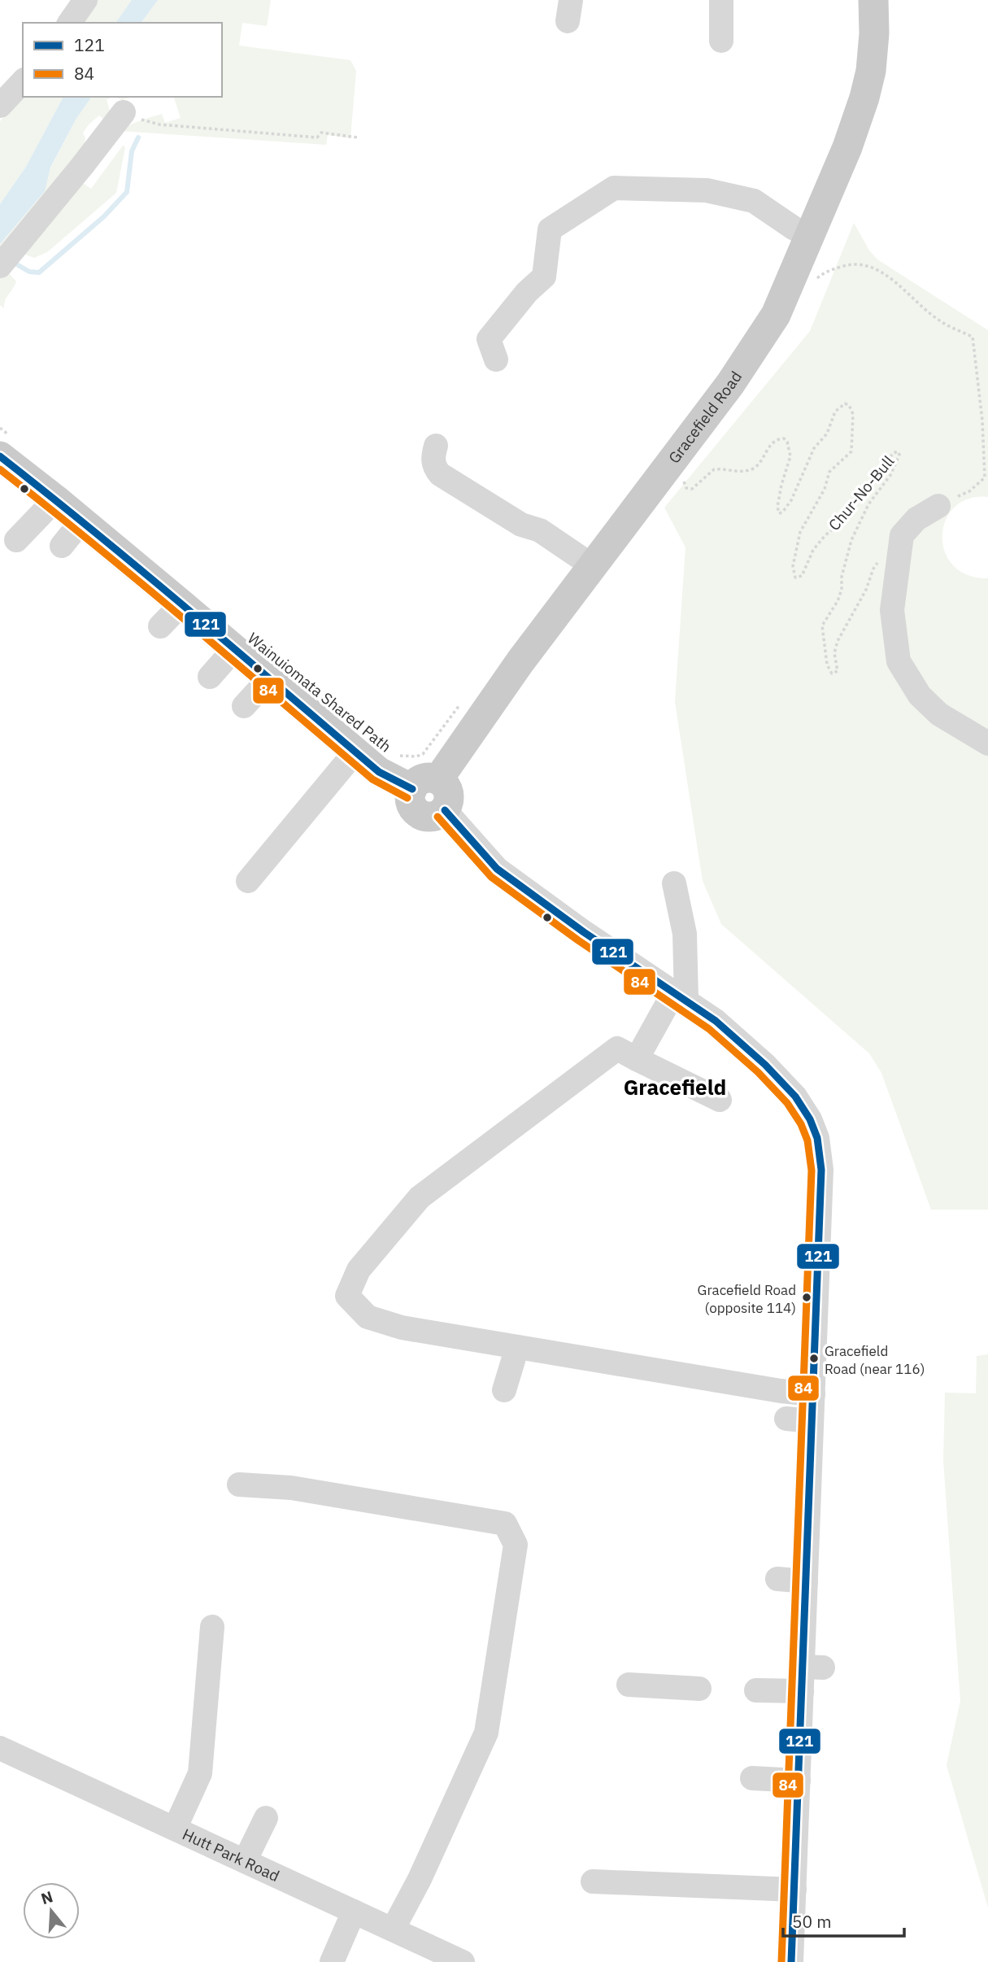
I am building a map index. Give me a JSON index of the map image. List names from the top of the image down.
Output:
{
  "streets": {
    "main road": ["Gracefield Road"],
    "street": ["Hutt Park Road"],
    "path": ["Chur-No-Bull", "Wainuiomata Shared Path"]
  },
  "districts": ["Gracefield"],
  "places": ["Gracefield Road (opposite 114)", "Gracefield Road (near 116)"],
  "lines": ["transit line 121", "transit line 84"],
  "legend": ["121", "84"],
  "scale_bar": "50 m",
  "north": "top"
}
